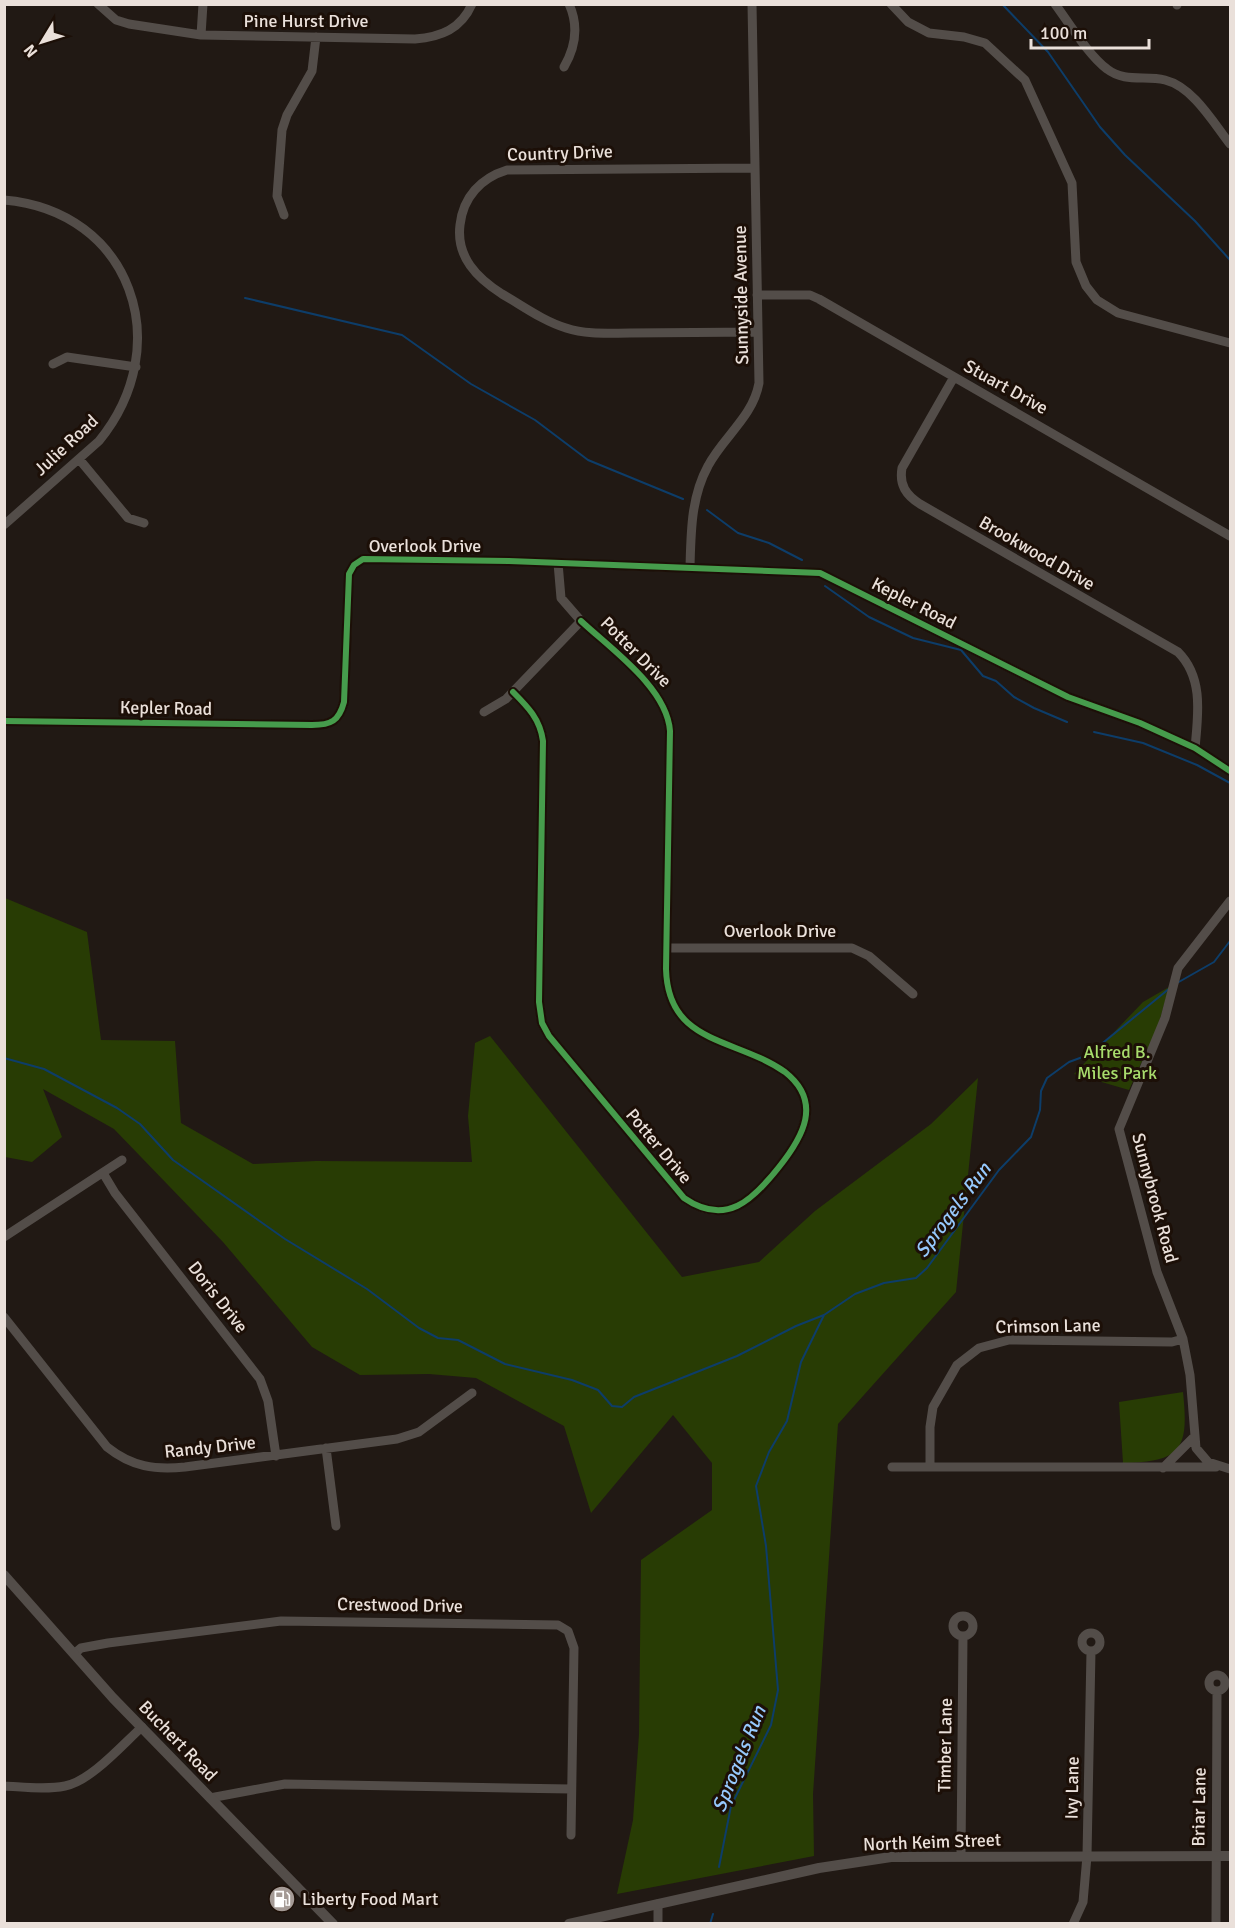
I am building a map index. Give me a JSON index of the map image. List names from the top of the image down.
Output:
{
  "streets": {
    "street": [
      "Pine Hurst Drive",
      "Country Drive",
      "Sunnyside Avenue",
      "Stuart Drive",
      "Julie Road",
      "Overlook Drive",
      "Brookwood Drive",
      "Kepler Road",
      "Potter Drive",
      "Sunnybrook Road",
      "Doris Drive",
      "Crimson Lane",
      "Randy Drive",
      "Crestwood Drive",
      "Buchert Road",
      "Timber Lane",
      "Ivy Lane",
      "Briar Lane",
      "North Keim Street"
    ]
  },
  "crossings": [
    ["Country Drive", "Sunnyside Avenue"],
    ["Sunnyside Avenue", "Stuart Drive"],
    ["Sunnyside Avenue", "Kepler Road"],
    ["Stuart Drive", "Brookwood Drive"],
    ["Overlook Drive", "Kepler Road"],
    ["Overlook Drive", "Potter Drive"],
    ["Brookwood Drive", "Kepler Road"],
    ["Kepler Road", "Potter Drive"],
    ["Sunnybrook Road", "Crimson Lane"],
    ["Doris Drive", "Randy Drive"],
    ["Crestwood Drive", "Buchert Road"],
    ["Timber Lane", "North Keim Street"],
    ["Ivy Lane", "North Keim Street"],
    ["Briar Lane", "North Keim Street"]
  ],
  "water": ["Sprogels Run"],
  "parks": ["Alfred B. Miles Park"],
  "places": {
    "fuel station": ["Liberty Food Mart"]
  },
  "scale_bar": "100 m",
  "north": "bottom left"
}
